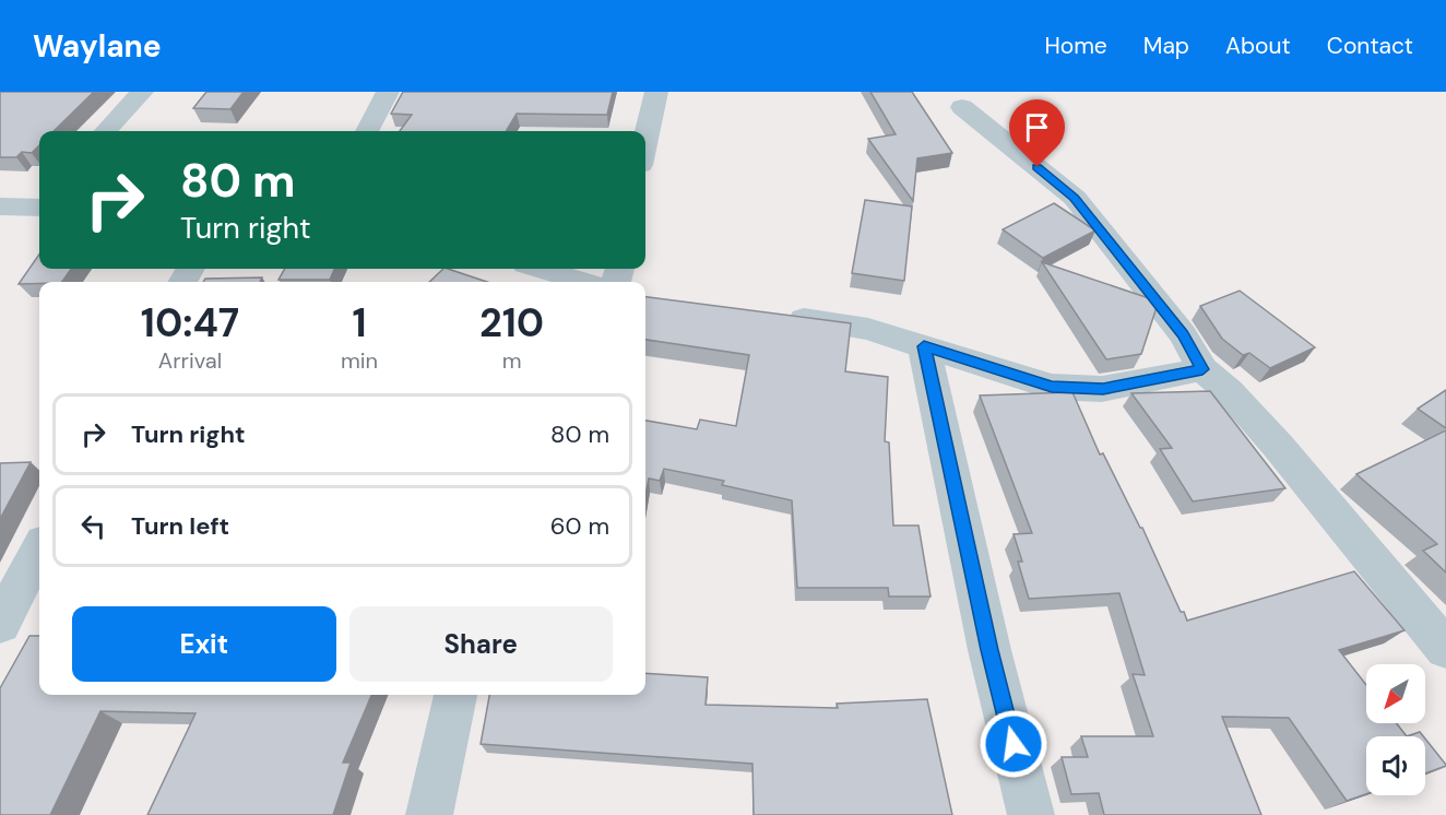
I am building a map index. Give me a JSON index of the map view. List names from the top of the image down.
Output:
{
  "north": "bottom left",
  "page": {
    "header": "Waylane",
    "nav": [
      "Home",
      "Map",
      "About",
      "Contact"
    ],
    "turn": ["80 m", "Turn right"],
    "eta": [
      "10:47",
      "Arrival",
      "1",
      "min",
      "210",
      "m"
    ],
    "list": [
      {
        "name": "Turn right",
        "value": "80 m"
      },
      {
        "name": "Turn left",
        "value": "60 m"
      }
    ],
    "buttons": ["Exit", "Share"]
  }
}
